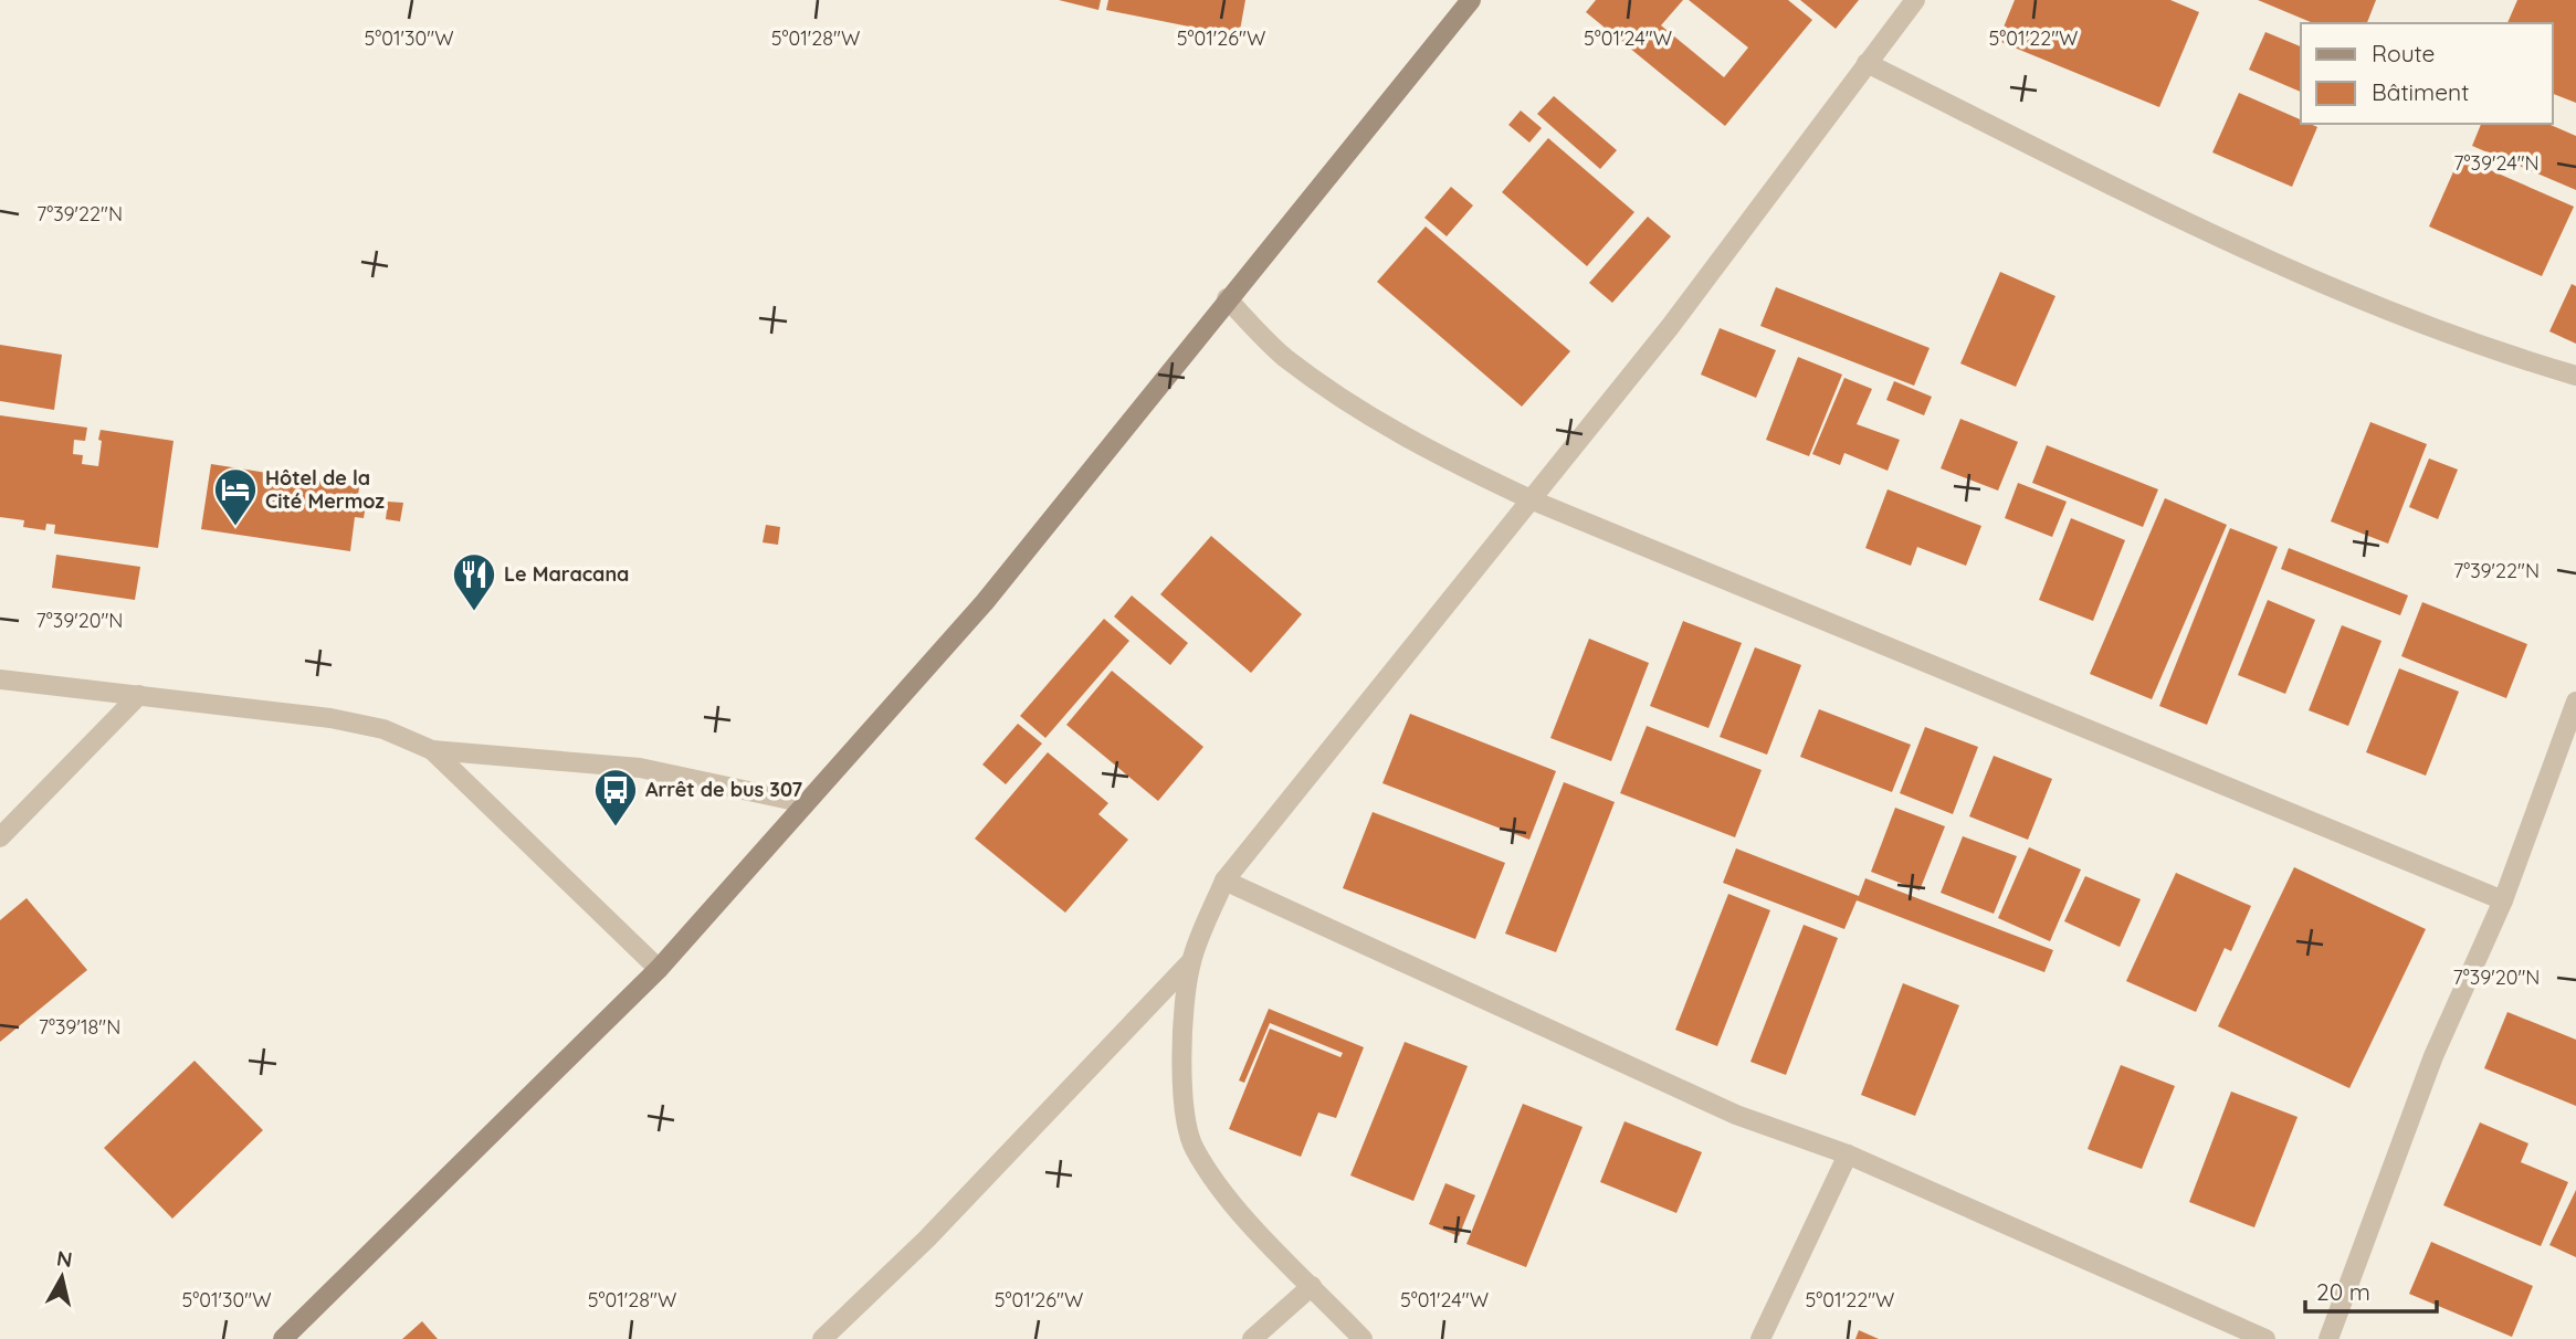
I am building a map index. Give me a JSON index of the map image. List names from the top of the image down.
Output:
{
  "places": {
    "hotel": ["Hôtel de la Cité Mermoz"],
    "restaurant": ["Le Maracana"],
    "bus stop": ["Arrêt de bus 307"]
  },
  "legend": ["Route", "Bâtiment"],
  "scale_bar": "20 m",
  "north": "top",
  "coordinates": [
    "5°01'30\"W",
    "5°01'28\"W",
    "5°01'26\"W",
    "5°01'24\"W",
    "5°01'22\"W",
    "7°39'24\"N",
    "7°39'22\"N",
    "7°39'20\"N",
    "7°39'18\"N"
  ]
}
